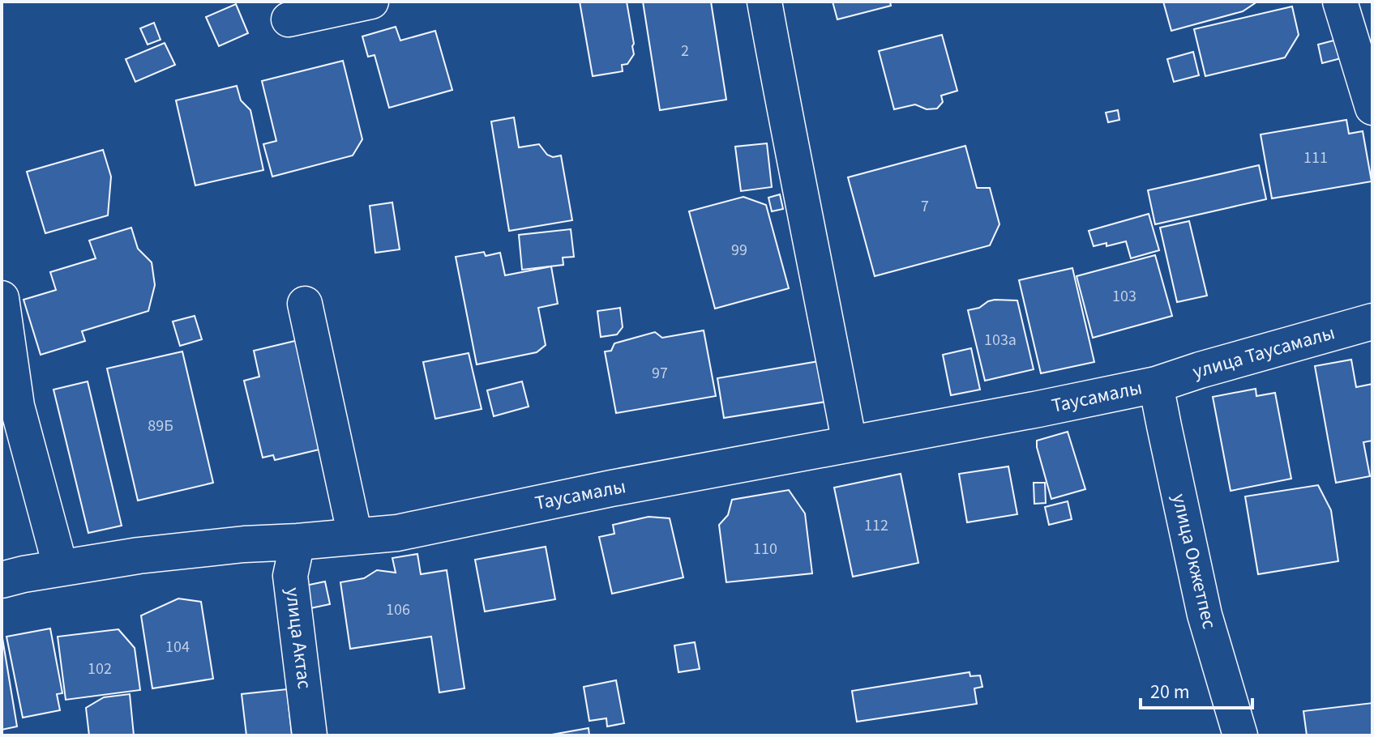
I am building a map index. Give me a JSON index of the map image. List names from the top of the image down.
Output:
{
  "streets": {
    "street": [
      "улица Таусамалы",
      "Таусамалы",
      "улица Окжетпес",
      "улица Актас"
    ]
  },
  "crossings": [
    ["улица Таусамалы", "Таусамалы"],
    ["улица Таусамалы", "улица Окжетпес"],
    ["Таусамалы", "улица Окжетпес"],
    ["Таусамалы", "улица Актас"]
  ],
  "house_numbers": [
    "2",
    "111",
    "7",
    "99",
    "103",
    "103а",
    "97",
    "89Б",
    "112",
    "110",
    "106",
    "104",
    "102"
  ],
  "scale_bar": "20 m"
}
